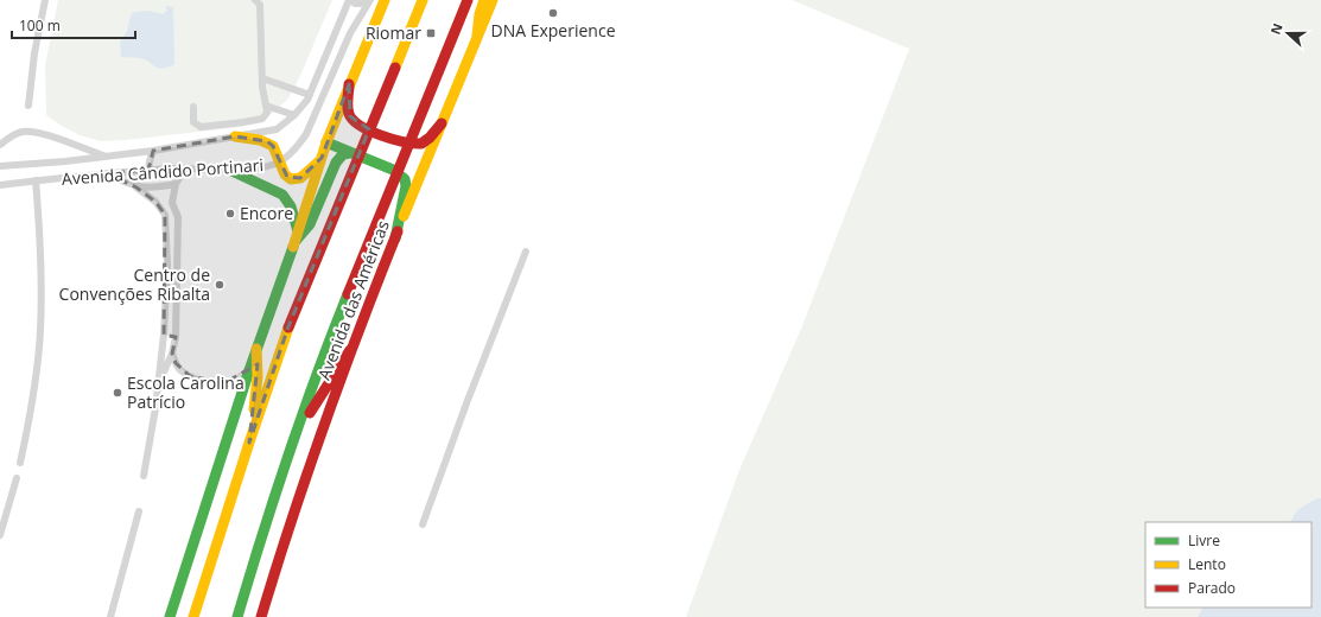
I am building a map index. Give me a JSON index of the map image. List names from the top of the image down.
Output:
{
  "streets": {
    "main road": ["Avenida das Américas"],
    "street": ["Avenida Cândido Portinari"]
  },
  "places": {
    "other": [
      "DNA Experience",
      "Encore",
      "Centro de Convenções Ribalta",
      "Escola Carolina Patrício"
    ],
    "transit": ["Riomar"]
  },
  "legend": ["Livre", "Lento", "Parado"],
  "scale_bar": "100 m",
  "north": "left"
}
